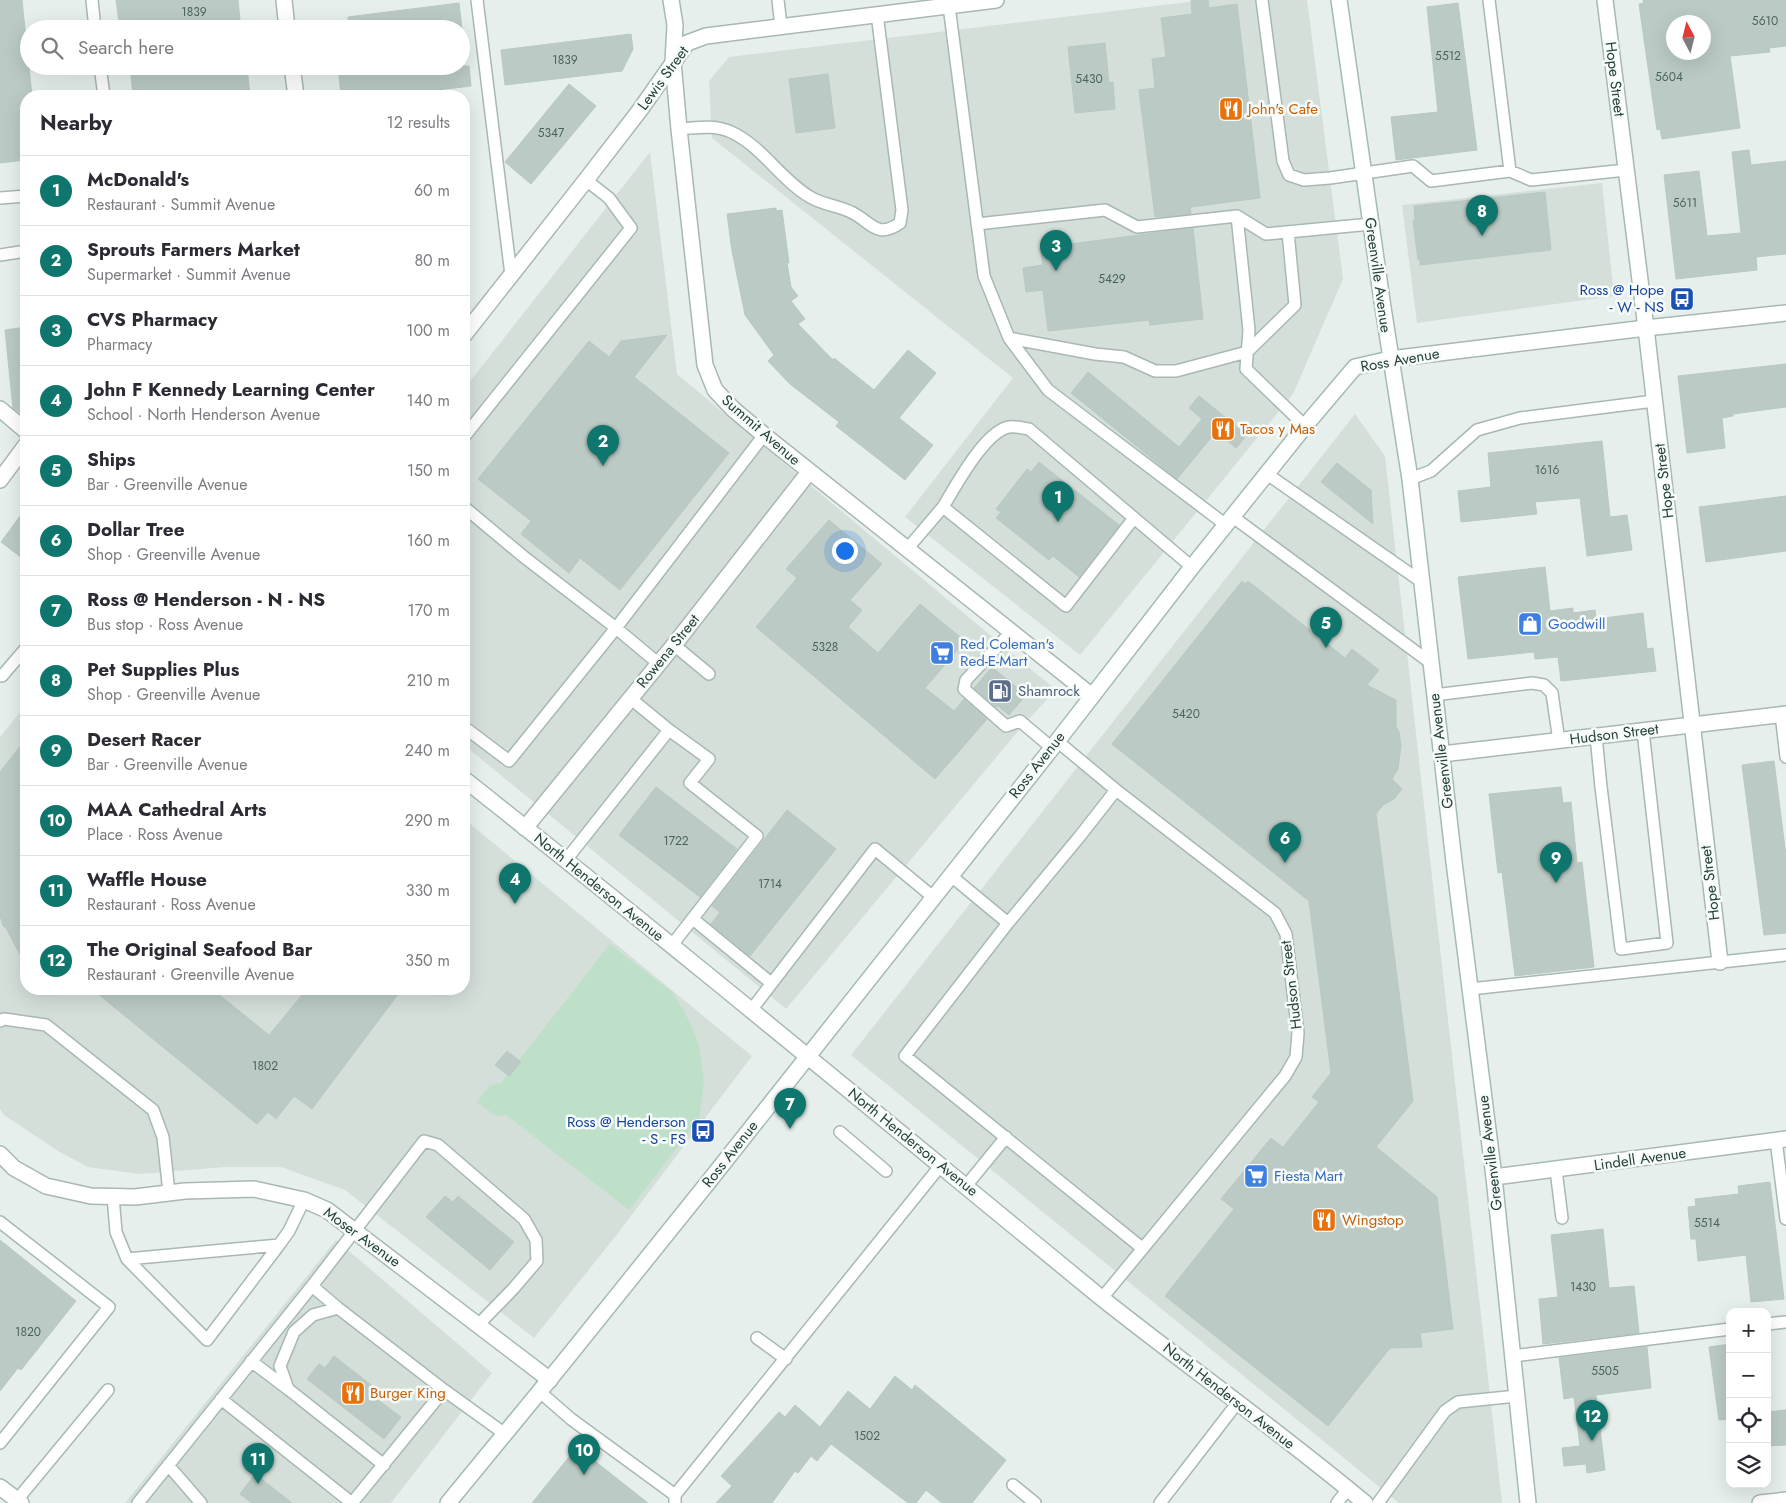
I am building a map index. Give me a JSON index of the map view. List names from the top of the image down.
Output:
{
  "streets": {
    "street": [
      "Lewis Street",
      "Hope Street",
      "Greenville Avenue",
      "Ross Avenue",
      "Summit Avenue",
      "Rowena Street",
      "Hudson Street",
      "North Henderson Avenue",
      "Lindell Avenue",
      "Moser Avenue"
    ]
  },
  "crossings": [
    ["Lewis Street", "Summit Avenue"],
    ["Hope Street", "Ross Avenue"],
    ["Hope Street", "Hudson Street"],
    ["Greenville Avenue", "Ross Avenue"],
    ["Greenville Avenue", "Hudson Street"],
    ["Greenville Avenue", "Lindell Avenue"],
    ["Ross Avenue", "Summit Avenue"],
    ["Ross Avenue", "Hudson Street"],
    ["Ross Avenue", "North Henderson Avenue"],
    ["Ross Avenue", "Moser Avenue"],
    ["Summit Avenue", "Rowena Street"],
    ["Summit Avenue", "Hudson Street"],
    ["Rowena Street", "North Henderson Avenue"],
    ["Hudson Street", "North Henderson Avenue"]
  ],
  "places": {
    "restaurant": [
      "John's Cafe",
      "Tacos y Mas",
      "Wingstop",
      "Burger King"
    ],
    "bus stop": ["Ross @ Hope - W - NS", "Ross @ Henderson - S - FS"],
    "shop": ["Goodwill"],
    "supermarket": ["Red Coleman's Red-E-Mart", "Fiesta Mart"],
    "fuel station": ["Shamrock"]
  },
  "house_numbers": [
    "1839",
    "5610",
    "5512",
    "1839",
    "5604",
    "5430",
    "5347",
    "5611",
    "5429",
    "1616",
    "5328",
    "5420",
    "1722",
    "1714",
    "1802",
    "5514",
    "1430",
    "1820",
    "5505",
    "1502"
  ],
  "north": "top",
  "page": {
    "search": "Search here",
    "heading": ["Nearby", "12 results"],
    "list": [
      {
        "mark": "1",
        "name": "McDonald's",
        "note": "Restaurant · Summit Avenue",
        "value": "60 m"
      },
      {
        "mark": "2",
        "name": "Sprouts Farmers Market",
        "note": "Supermarket · Summit Avenue",
        "value": "80 m"
      },
      {
        "mark": "3",
        "name": "CVS Pharmacy",
        "note": "Pharmacy",
        "value": "100 m"
      },
      {
        "mark": "4",
        "name": "John F Kennedy Learning Center",
        "note": "School · North Henderson Avenue",
        "value": "140 m"
      },
      {
        "mark": "5",
        "name": "Ships",
        "note": "Bar · Greenville Avenue",
        "value": "150 m"
      },
      {
        "mark": "6",
        "name": "Dollar Tree",
        "note": "Shop · Greenville Avenue",
        "value": "160 m"
      },
      {
        "mark": "7",
        "name": "Ross @ Henderson - N - NS",
        "note": "Bus stop · Ross Avenue",
        "value": "170 m"
      },
      {
        "mark": "8",
        "name": "Pet Supplies Plus",
        "note": "Shop · Greenville Avenue",
        "value": "210 m"
      },
      {
        "mark": "9",
        "name": "Desert Racer",
        "note": "Bar · Greenville Avenue",
        "value": "240 m"
      },
      {
        "mark": "10",
        "name": "MAA Cathedral Arts",
        "note": "Place · Ross Avenue",
        "value": "290 m"
      },
      {
        "mark": "11",
        "name": "Waffle House",
        "note": "Restaurant · Ross Avenue",
        "value": "330 m"
      },
      {
        "mark": "12",
        "name": "The Original Seafood Bar",
        "note": "Restaurant · Greenville Avenue",
        "value": "350 m"
      }
    ],
    "pins": [
      "8",
      "3",
      "2",
      "1",
      "5",
      "6",
      "9",
      "4",
      "7",
      "12",
      "10",
      "11"
    ],
    "map_buttons": ["+", "−"]
  }
}
